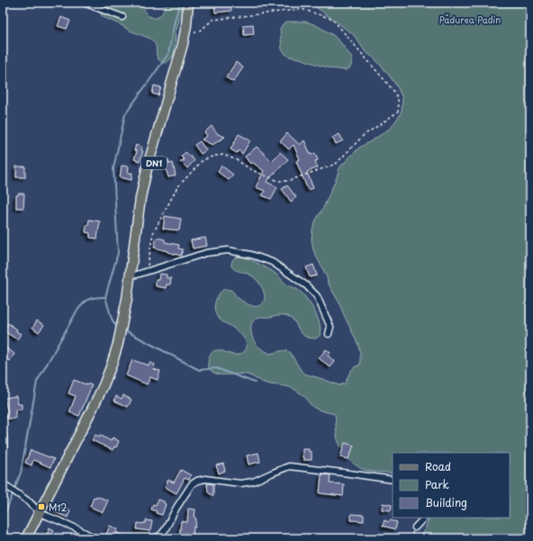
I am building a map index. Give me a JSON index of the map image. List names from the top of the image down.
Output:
{
  "streets": {
    "main road": ["DN1"]
  },
  "parks": ["Pădurea Padin"],
  "places": {
    "transit": ["M12"]
  },
  "legend": ["Road", "Park", "Building"]
}
